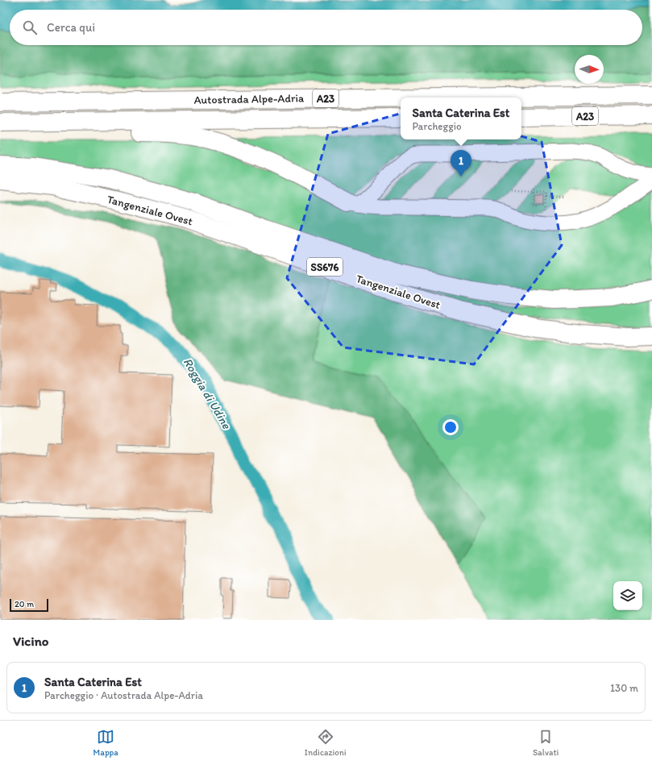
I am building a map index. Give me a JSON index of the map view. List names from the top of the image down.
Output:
{
  "streets": {
    "highway": [
      "A23",
      "Autostrada Alpe-Adria",
      "Tangenziale Ovest",
      "SS676"
    ]
  },
  "water": ["Roggia di Udine"],
  "scale_bar": "20 m",
  "north": "right",
  "page": {
    "search": "Cerca qui",
    "popup": ["Santa Caterina Est", "Parcheggio"],
    "pins": "1",
    "scale": "20 m",
    "heading": "Vicino",
    "list": [
      {
        "mark": "1",
        "name": "Santa Caterina Est",
        "note": "Parcheggio · Autostrada Alpe-Adria",
        "value": "130 m"
      }
    ],
    "nav": ["Mappa", "Indicazioni", "Salvati"]
  }
}
